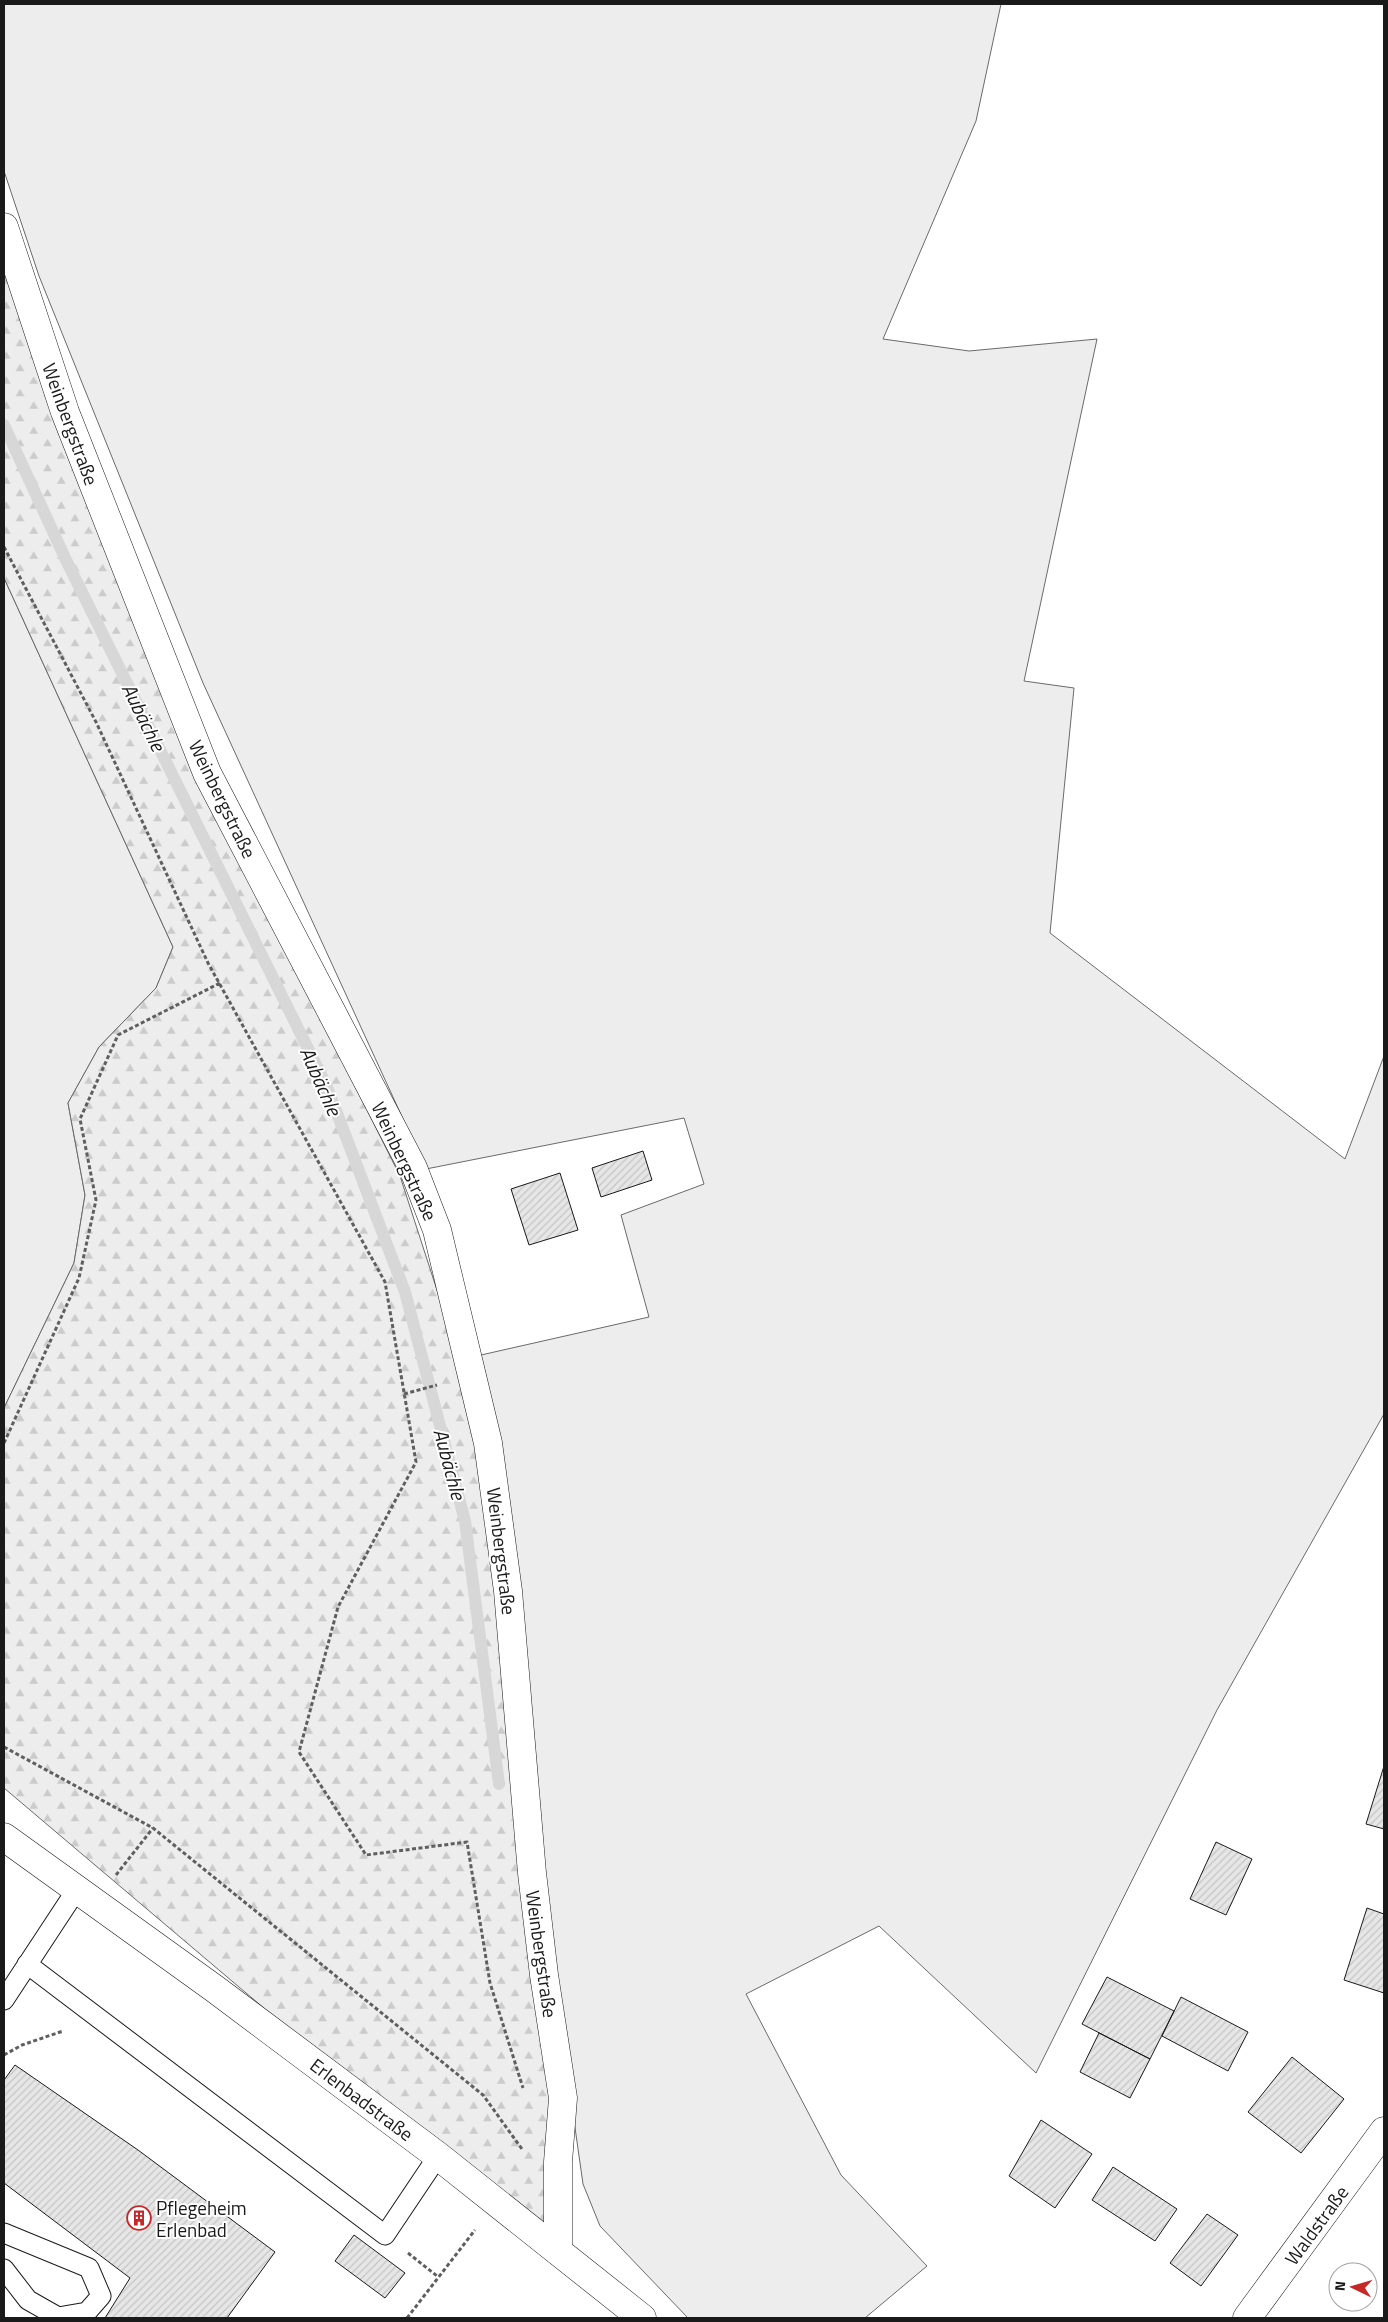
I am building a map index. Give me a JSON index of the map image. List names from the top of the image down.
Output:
{
  "streets": {
    "street": ["Weinbergstraße", "Erlenbadstraße", "Waldstraße"]
  },
  "crossings": [
    ["Weinbergstraße", "Erlenbadstraße"]
  ],
  "water": ["Aubächle"],
  "places": {
    "building": ["Pflegeheim Erlenbad"]
  },
  "north": "left"
}
